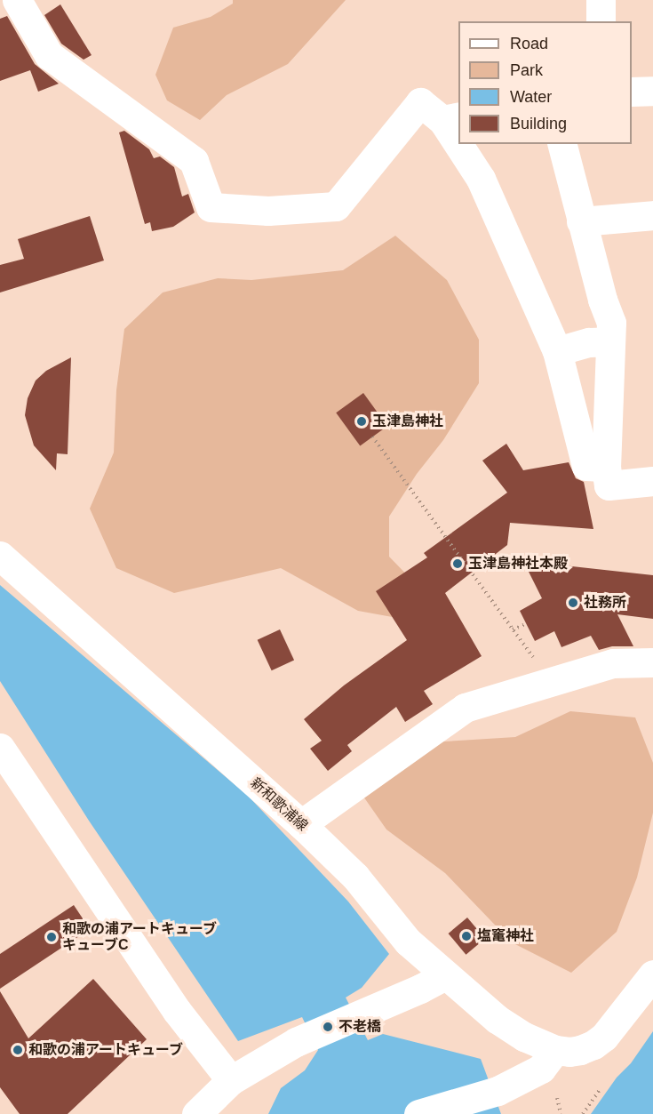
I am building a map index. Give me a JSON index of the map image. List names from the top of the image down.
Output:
{
  "streets": {
    "street": ["新和歌浦線"]
  },
  "places": [
    "玉津島神社",
    "玉津島神社本殿",
    "社務所",
    "塩竃神社",
    "和歌の浦アートキューブ キューブC",
    "不老橋",
    "和歌の浦アートキューブ"
  ],
  "legend": [
    "Road",
    "Park",
    "Water",
    "Building"
  ]
}
